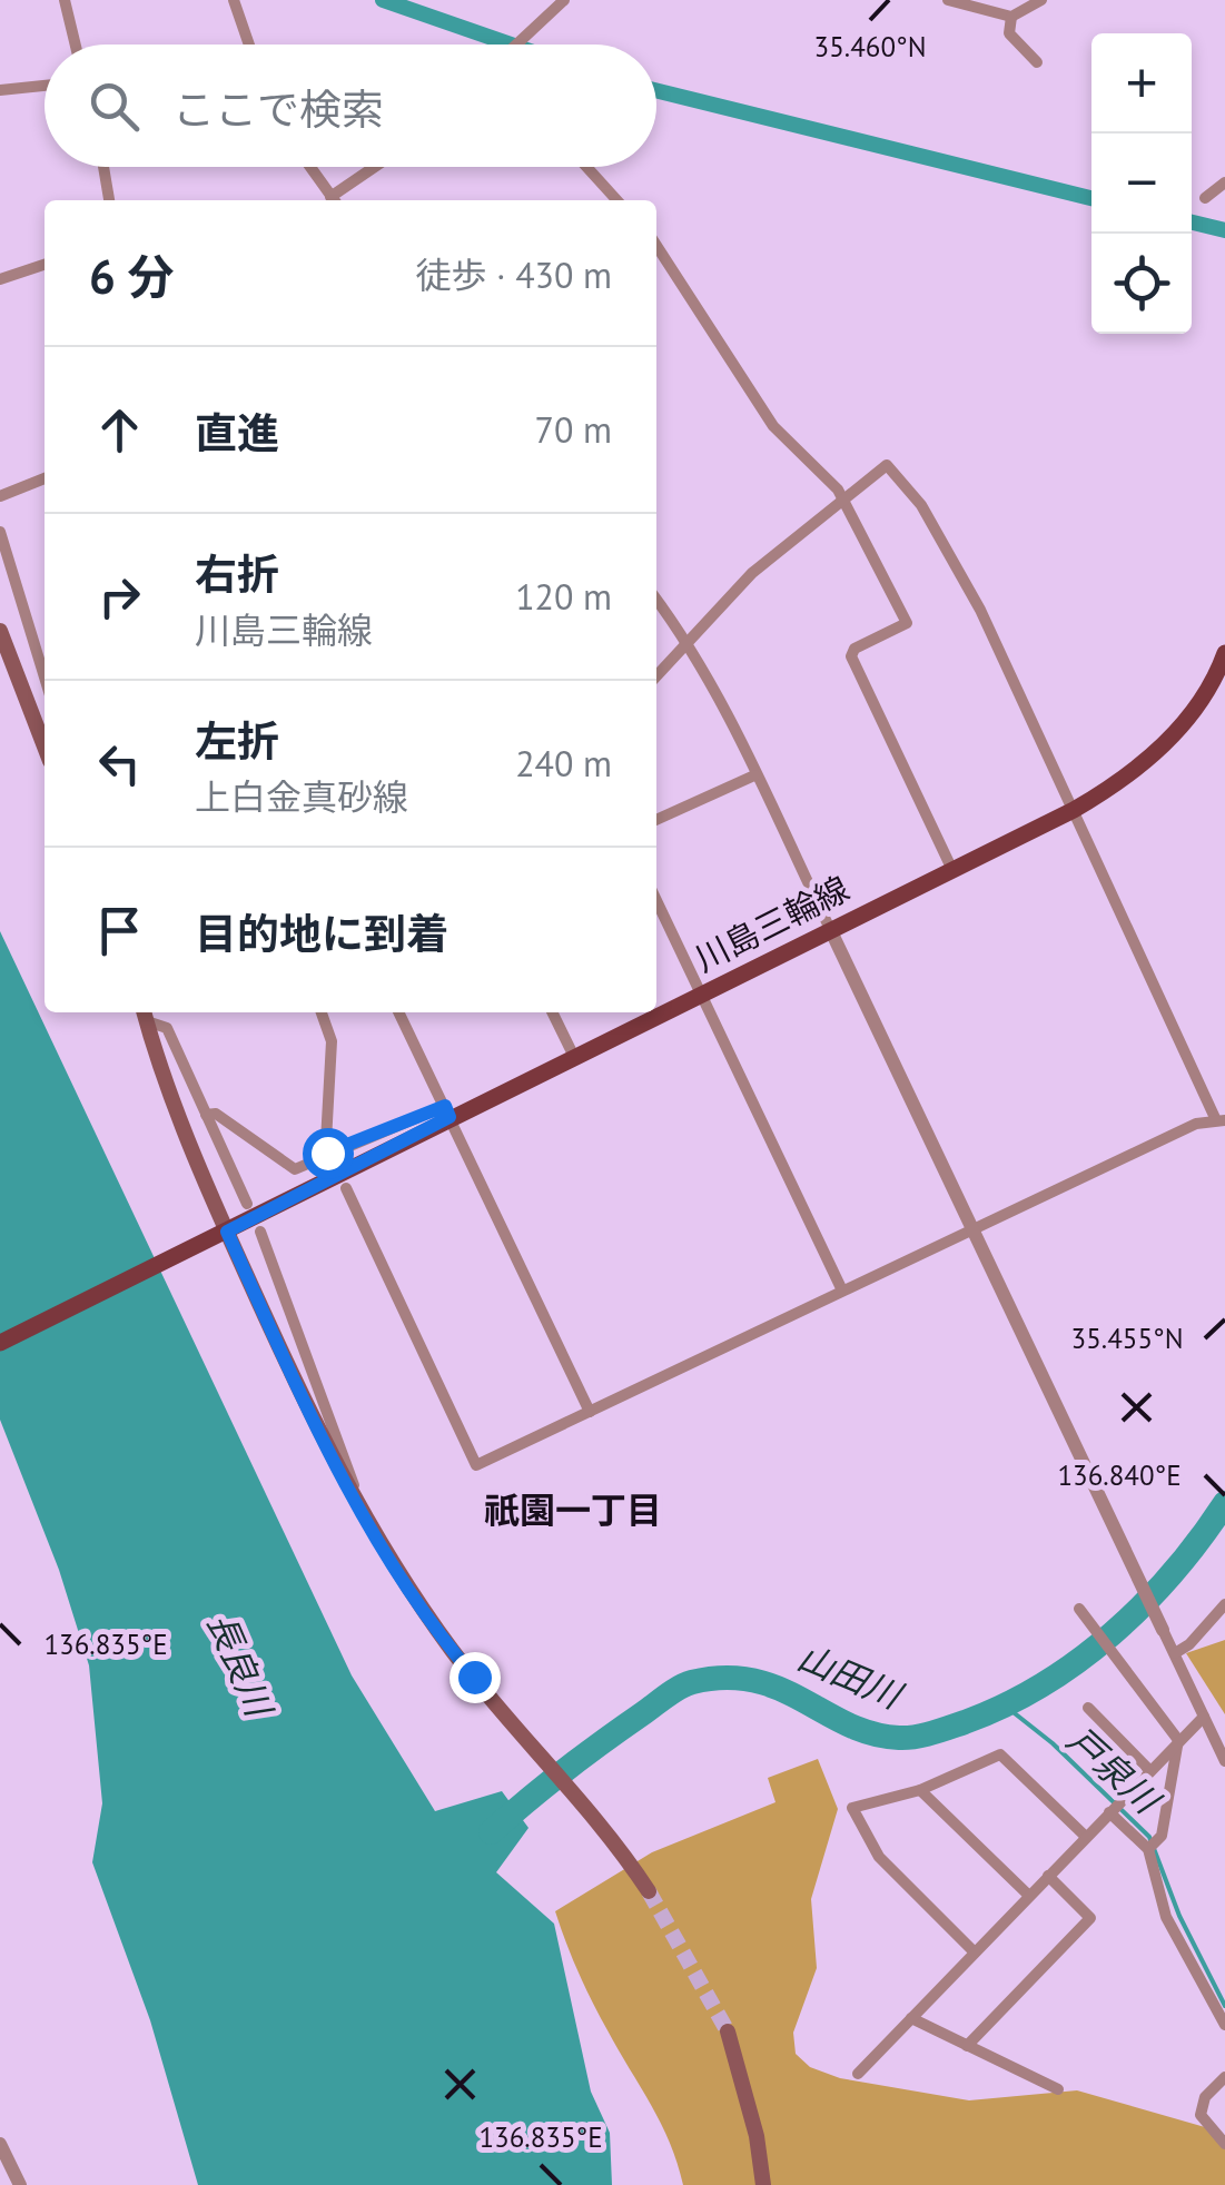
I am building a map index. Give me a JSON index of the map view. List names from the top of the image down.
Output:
{
  "streets": {
    "main road": ["川島三輪線"]
  },
  "districts": ["祇園一丁目"],
  "water": ["長良川", "山田川", "戸泉川"],
  "page": {
    "map_buttons": ["+", "−"],
    "search": "ここで検索",
    "heading": ["6 分", "徒歩 · 430 m"],
    "list": [
      ["直進", "70 m"],
      ["右折", "川島三輪線", "120 m"],
      ["左折", "上白金真砂線", "240 m"],
      "目的地に到着"
    ]
  },
  "coordinates": [
    "35.460°N",
    "35.455°N",
    "136.840°E",
    "136.835°E"
  ]
}
